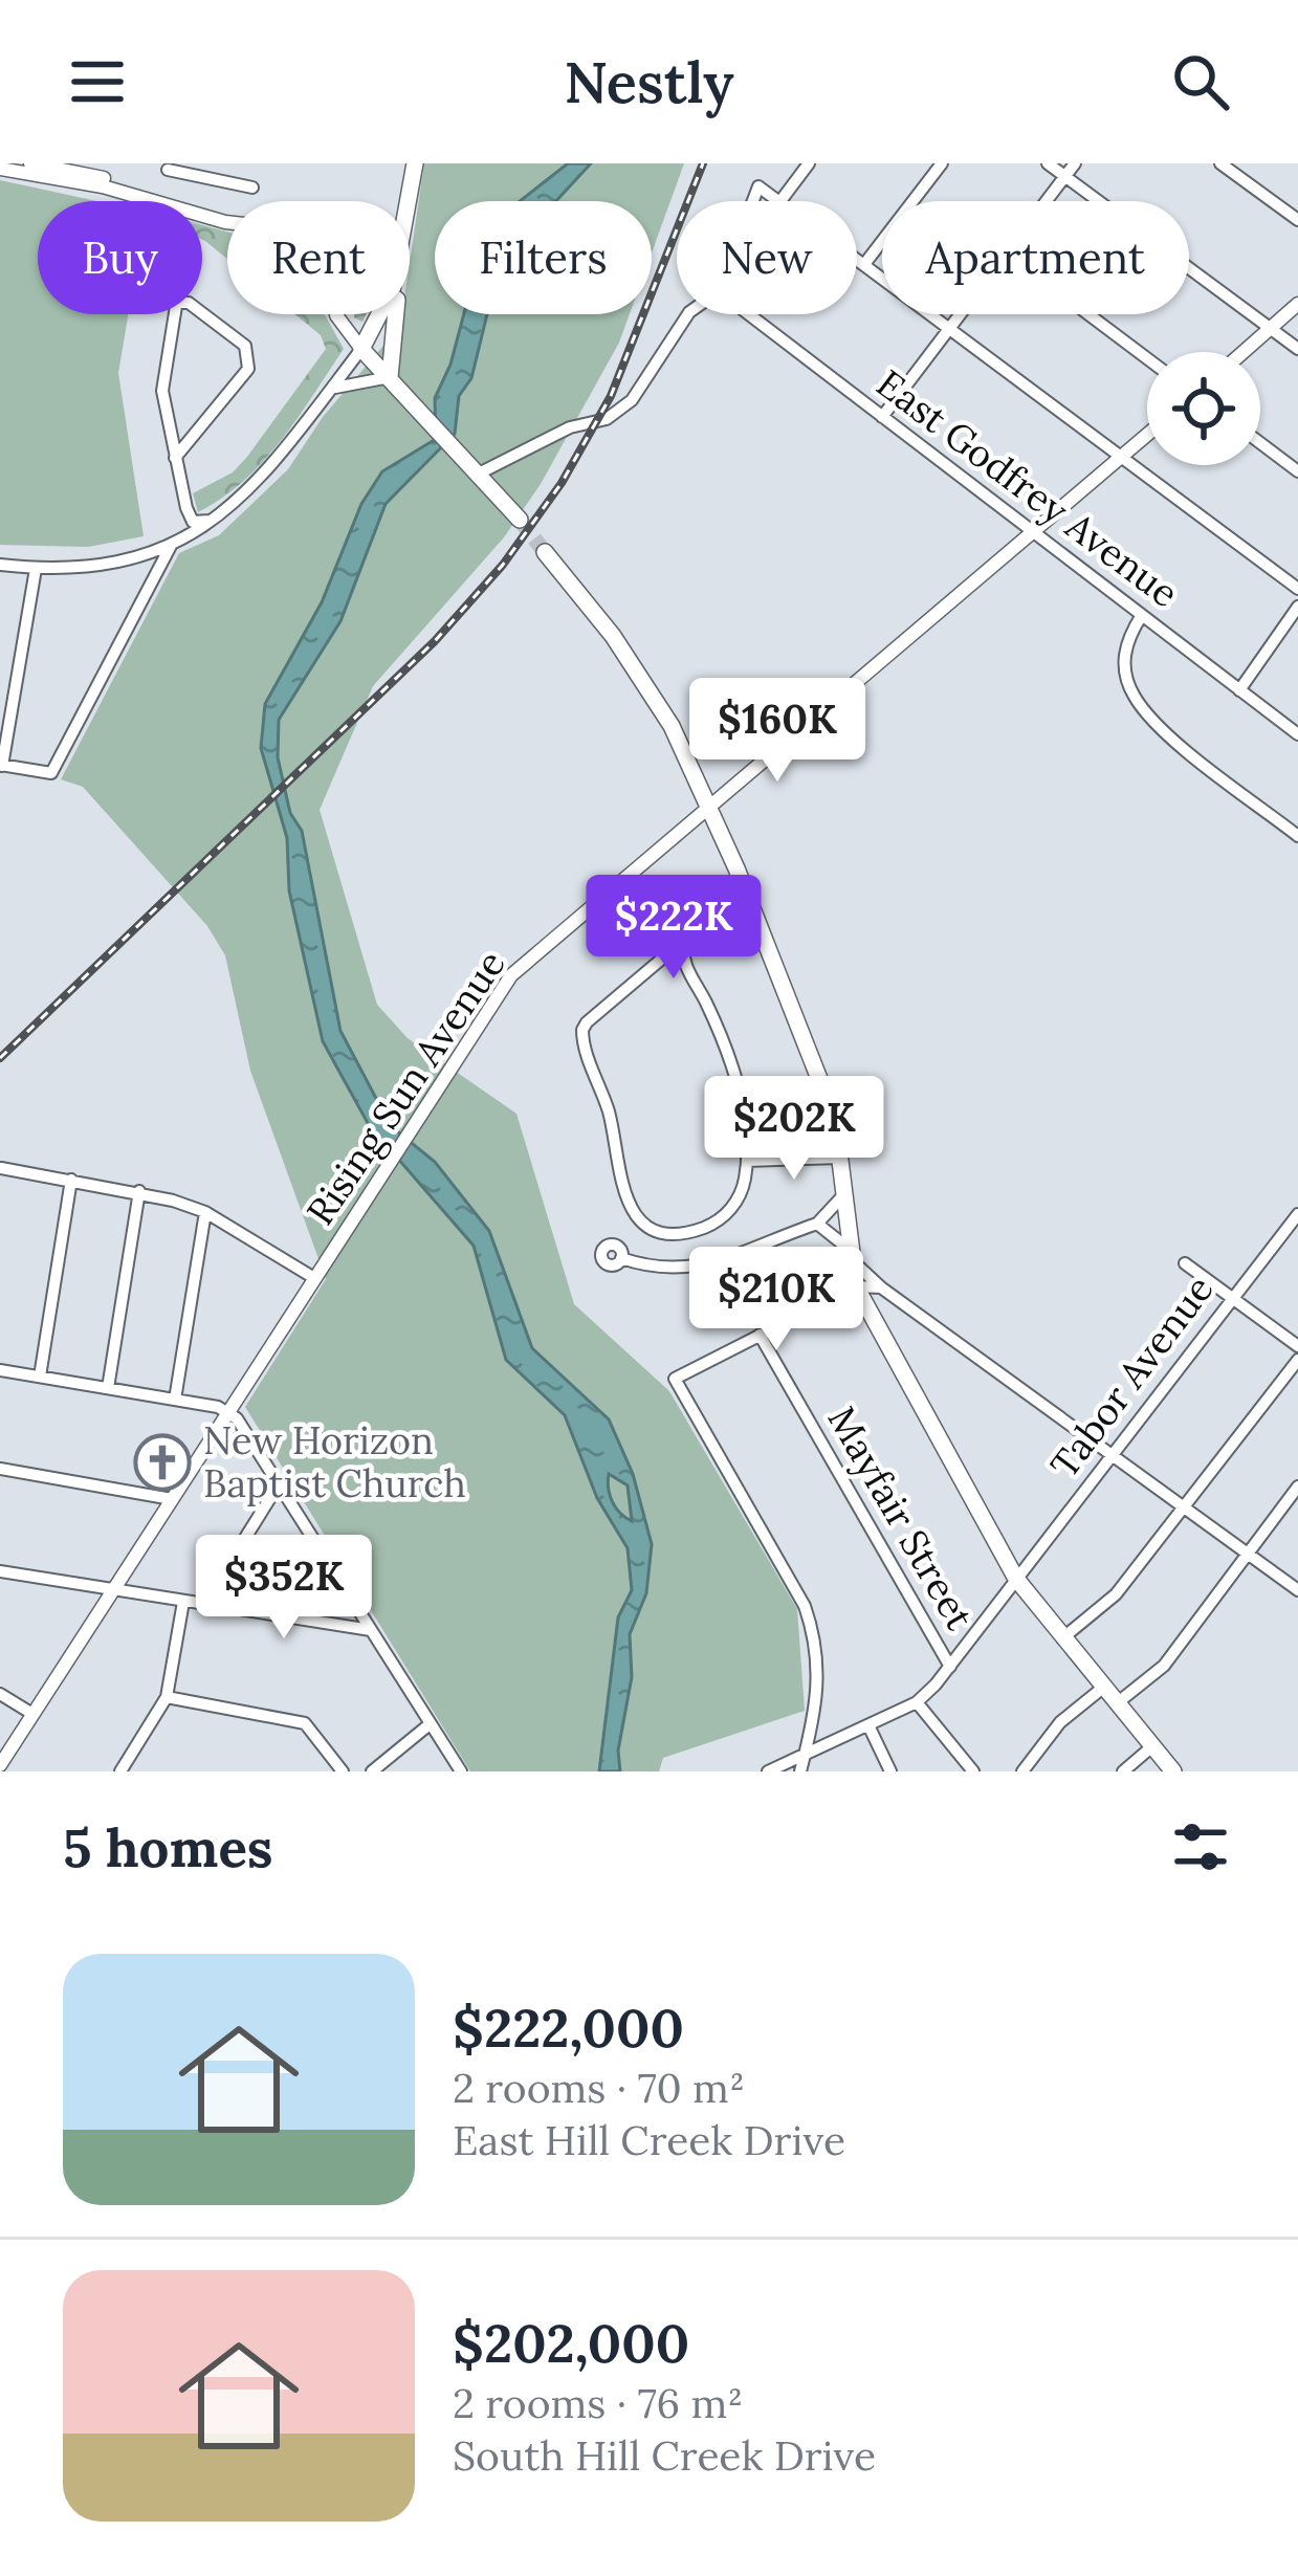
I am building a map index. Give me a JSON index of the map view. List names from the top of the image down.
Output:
{
  "streets": {
    "main road": ["Rising Sun Avenue"],
    "street": ["East Godfrey Avenue", "Tabor Avenue", "Mayfair Street"]
  },
  "crossings": [
    ["East Godfrey Avenue", "Rising Sun Avenue"],
    ["Tabor Avenue", "Mayfair Street"]
  ],
  "places": {
    "church": ["New Horizon Baptist Church"]
  },
  "page": {
    "header": "Nestly",
    "chip": [
      "Buy",
      "Rent",
      "Filters",
      "New",
      "Apartment"
    ],
    "price": [
      "$160K",
      "$222K",
      "$202K",
      "$210K",
      "$352K"
    ],
    "heading": "5 homes",
    "list": [
      {
        "name": "$222,000",
        "note": "2 rooms · 70 m² · East Hill Creek Drive"
      },
      {
        "name": "$202,000",
        "note": "2 rooms · 76 m² · South Hill Creek Drive"
      }
    ]
  }
}
